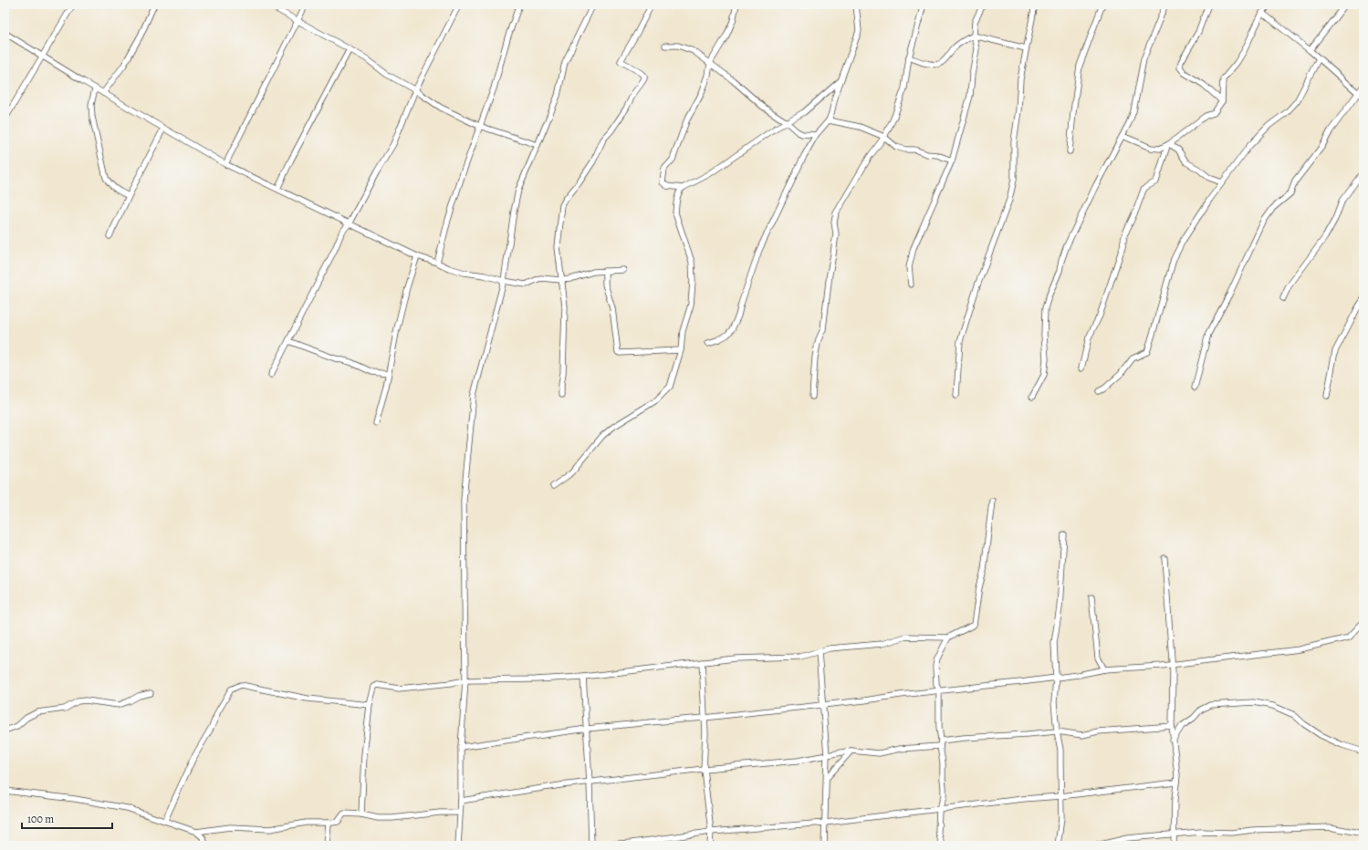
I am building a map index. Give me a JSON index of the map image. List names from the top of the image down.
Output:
{
  "scale_bar": "100 m"
}
